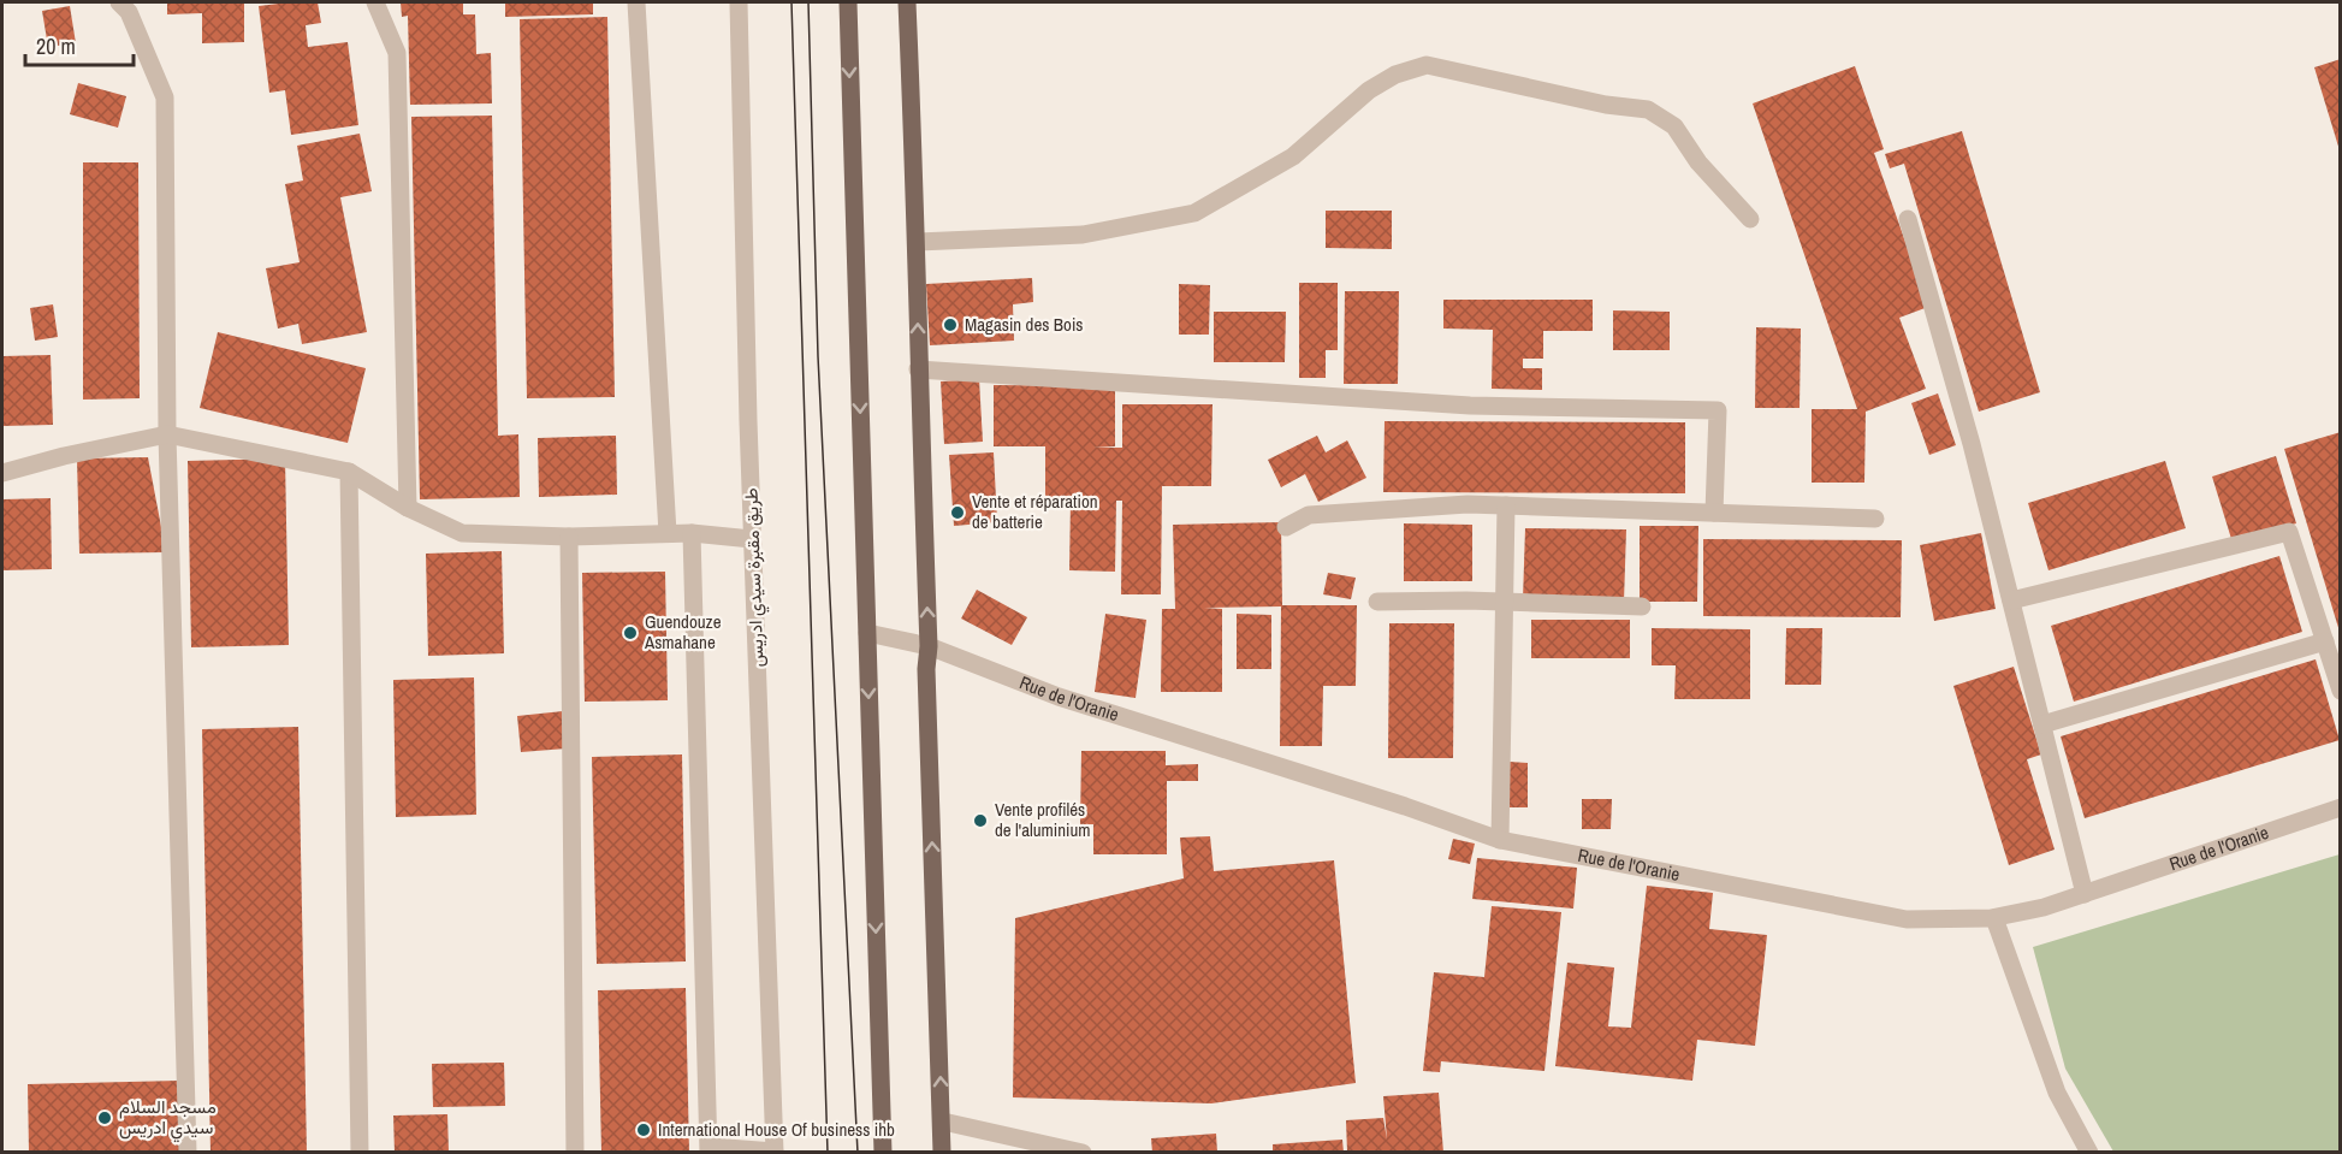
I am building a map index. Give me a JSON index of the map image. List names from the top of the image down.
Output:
{
  "streets": {
    "street": ["طريق مقبرة سيدي ادريس", "Rue de l'Oranie"]
  },
  "places": [
    "Magasin des Bois",
    "Vente et réparation de batterie",
    "Guendouze Asmahane",
    "Vente profilés de l'aluminium",
    "مسجد السلام سيدي ادريس",
    "International House Of business ihb"
  ],
  "scale_bar": "20 m"
}
